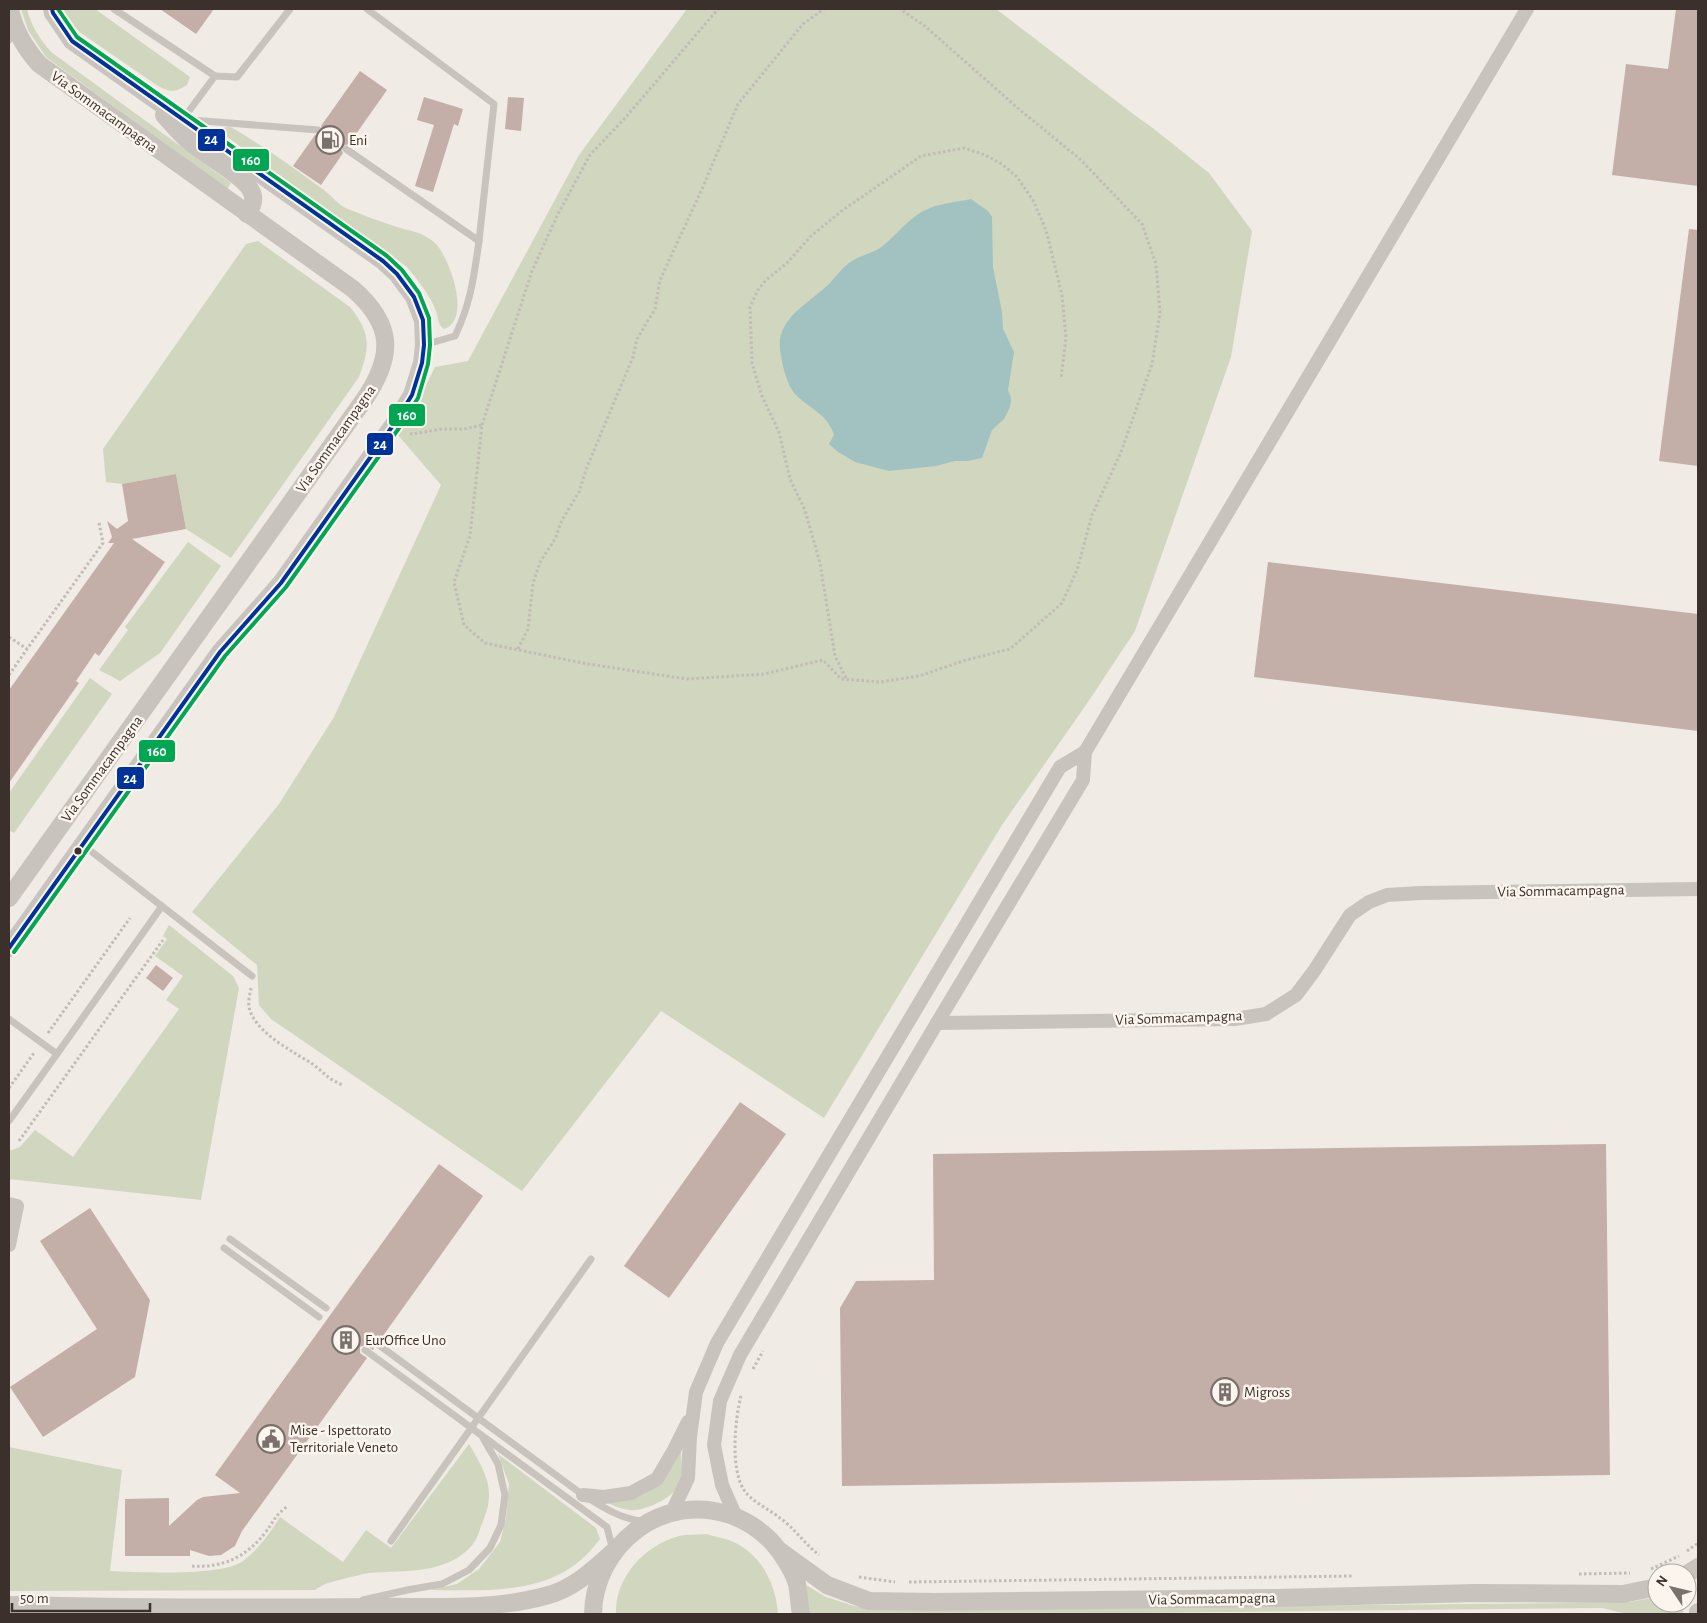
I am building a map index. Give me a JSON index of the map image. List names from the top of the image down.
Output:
{
  "streets": {
    "street": ["Via Sommacampagna"]
  },
  "places": {
    "fuel station": ["Eni"],
    "building": ["EurOffice Uno", "Migross"],
    "public building": ["Mise - Ispettorato Territoriale Veneto"]
  },
  "lines": ["transit line 24", "transit line 160"],
  "scale_bar": "50 m",
  "north": "top left"
}
